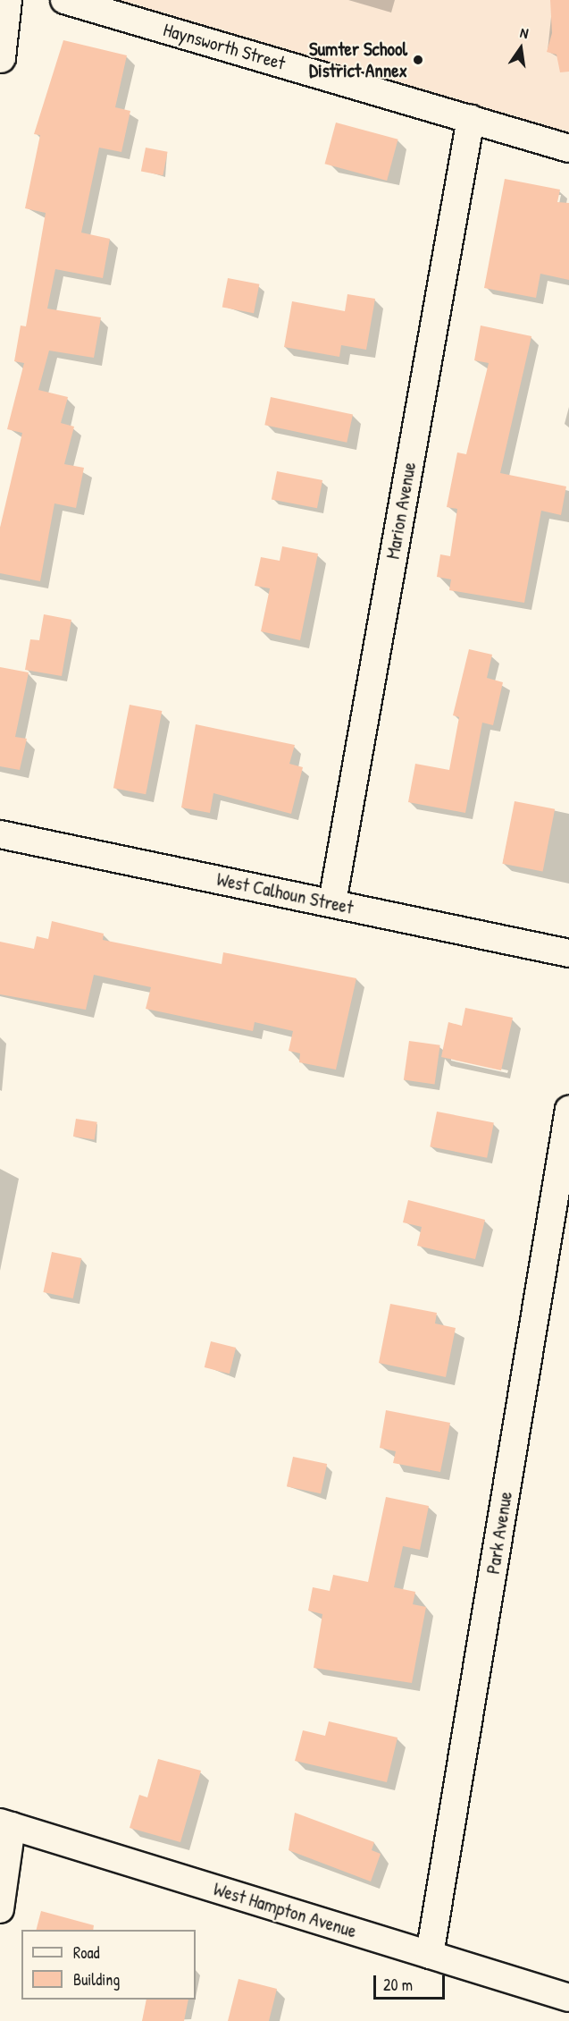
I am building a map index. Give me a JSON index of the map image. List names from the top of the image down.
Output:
{
  "streets": {
    "street": [
      "Haynsworth Street",
      "Marion Avenue",
      "West Calhoun Street",
      "Park Avenue",
      "West Hampton Avenue"
    ]
  },
  "crossings": [
    ["Haynsworth Street", "Marion Avenue"],
    ["Marion Avenue", "West Calhoun Street"],
    ["Park Avenue", "West Hampton Avenue"]
  ],
  "places": ["Sumter School District Annex"],
  "legend": ["Road", "Building"],
  "scale_bar": "20 m",
  "north": "top"
}
